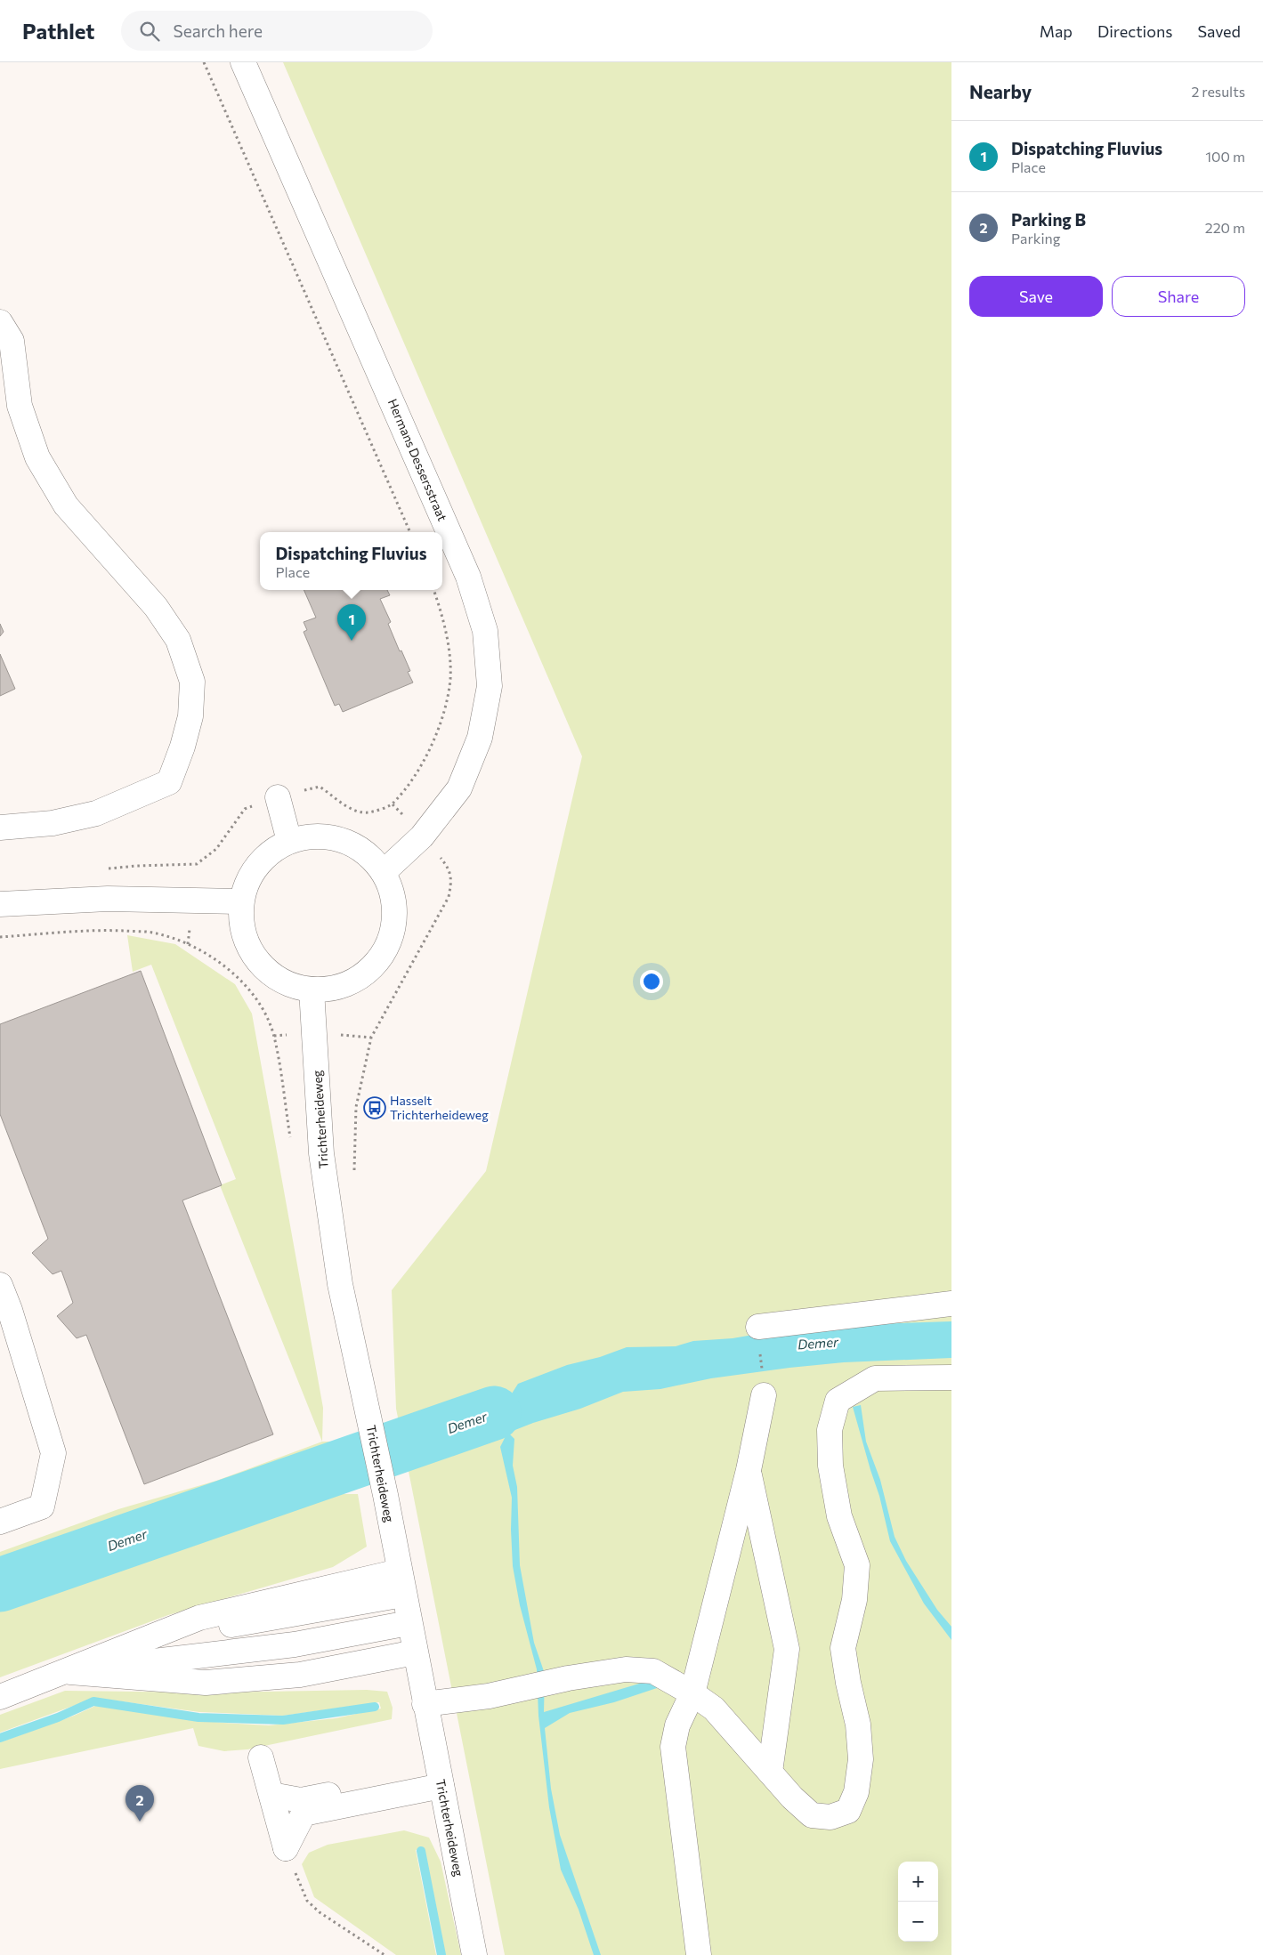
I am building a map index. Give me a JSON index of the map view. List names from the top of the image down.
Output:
{
  "streets": {
    "street": ["Hermans Dessersstraat", "Trichterheideweg"]
  },
  "crossings": [
    ["Hermans Dessersstraat", "Trichterheideweg"]
  ],
  "water": ["Demer"],
  "places": {
    "bus stop": ["Hasselt Trichterheideweg"]
  },
  "page": {
    "header": "Pathlet",
    "search": "Search here",
    "nav": ["Map", "Directions", "Saved"],
    "heading": ["Nearby", "2 results"],
    "list": [
      {
        "mark": "1",
        "name": "Dispatching Fluvius",
        "note": "Place",
        "value": "100 m"
      },
      {
        "mark": "2",
        "name": "Parking B",
        "note": "Parking",
        "value": "220 m"
      }
    ],
    "buttons": ["Save", "Share"],
    "popup": ["Dispatching Fluvius", "Place"],
    "pins": ["1", "2"],
    "map_buttons": ["+", "−"]
  }
}
